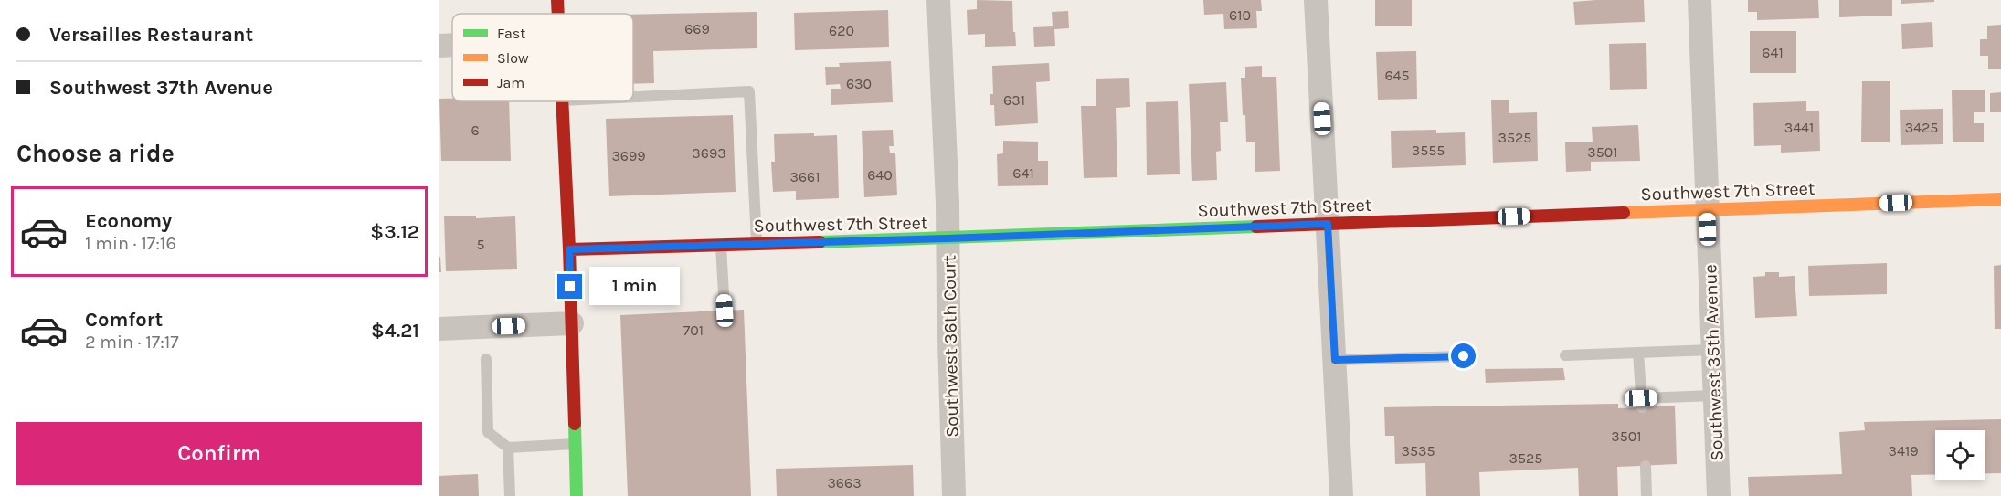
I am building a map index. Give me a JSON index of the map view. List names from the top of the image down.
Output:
{
  "streets": {
    "street": ["Southwest 7th Street", "Southwest 36th Court", "Southwest 35th Avenue"]
  },
  "crossings": [
    ["Southwest 7th Street", "Southwest 36th Court"],
    ["Southwest 7th Street", "Southwest 35th Avenue"]
  ],
  "house_numbers": [
    "610",
    "669",
    "620",
    "641",
    "645",
    "630",
    "631",
    "3441",
    "3425",
    "6",
    "3525",
    "3555",
    "3501",
    "3693",
    "3699",
    "641",
    "640",
    "3661",
    "5",
    "701",
    "3501",
    "3535",
    "3419",
    "3525",
    "3663"
  ],
  "legend": ["Fast", "Slow", "Jam"],
  "page": {
    "banner": ["Versailles Restaurant", "Southwest 37th Avenue"],
    "heading": "Choose a ride",
    "list": [
      {
        "name": "Economy",
        "note": "1 min · 17:16",
        "value": "$3.12"
      },
      {
        "name": "Comfort",
        "note": "2 min · 17:17",
        "value": "$4.21"
      }
    ],
    "bubble": "1 min",
    "buttons": "Confirm"
  }
}
